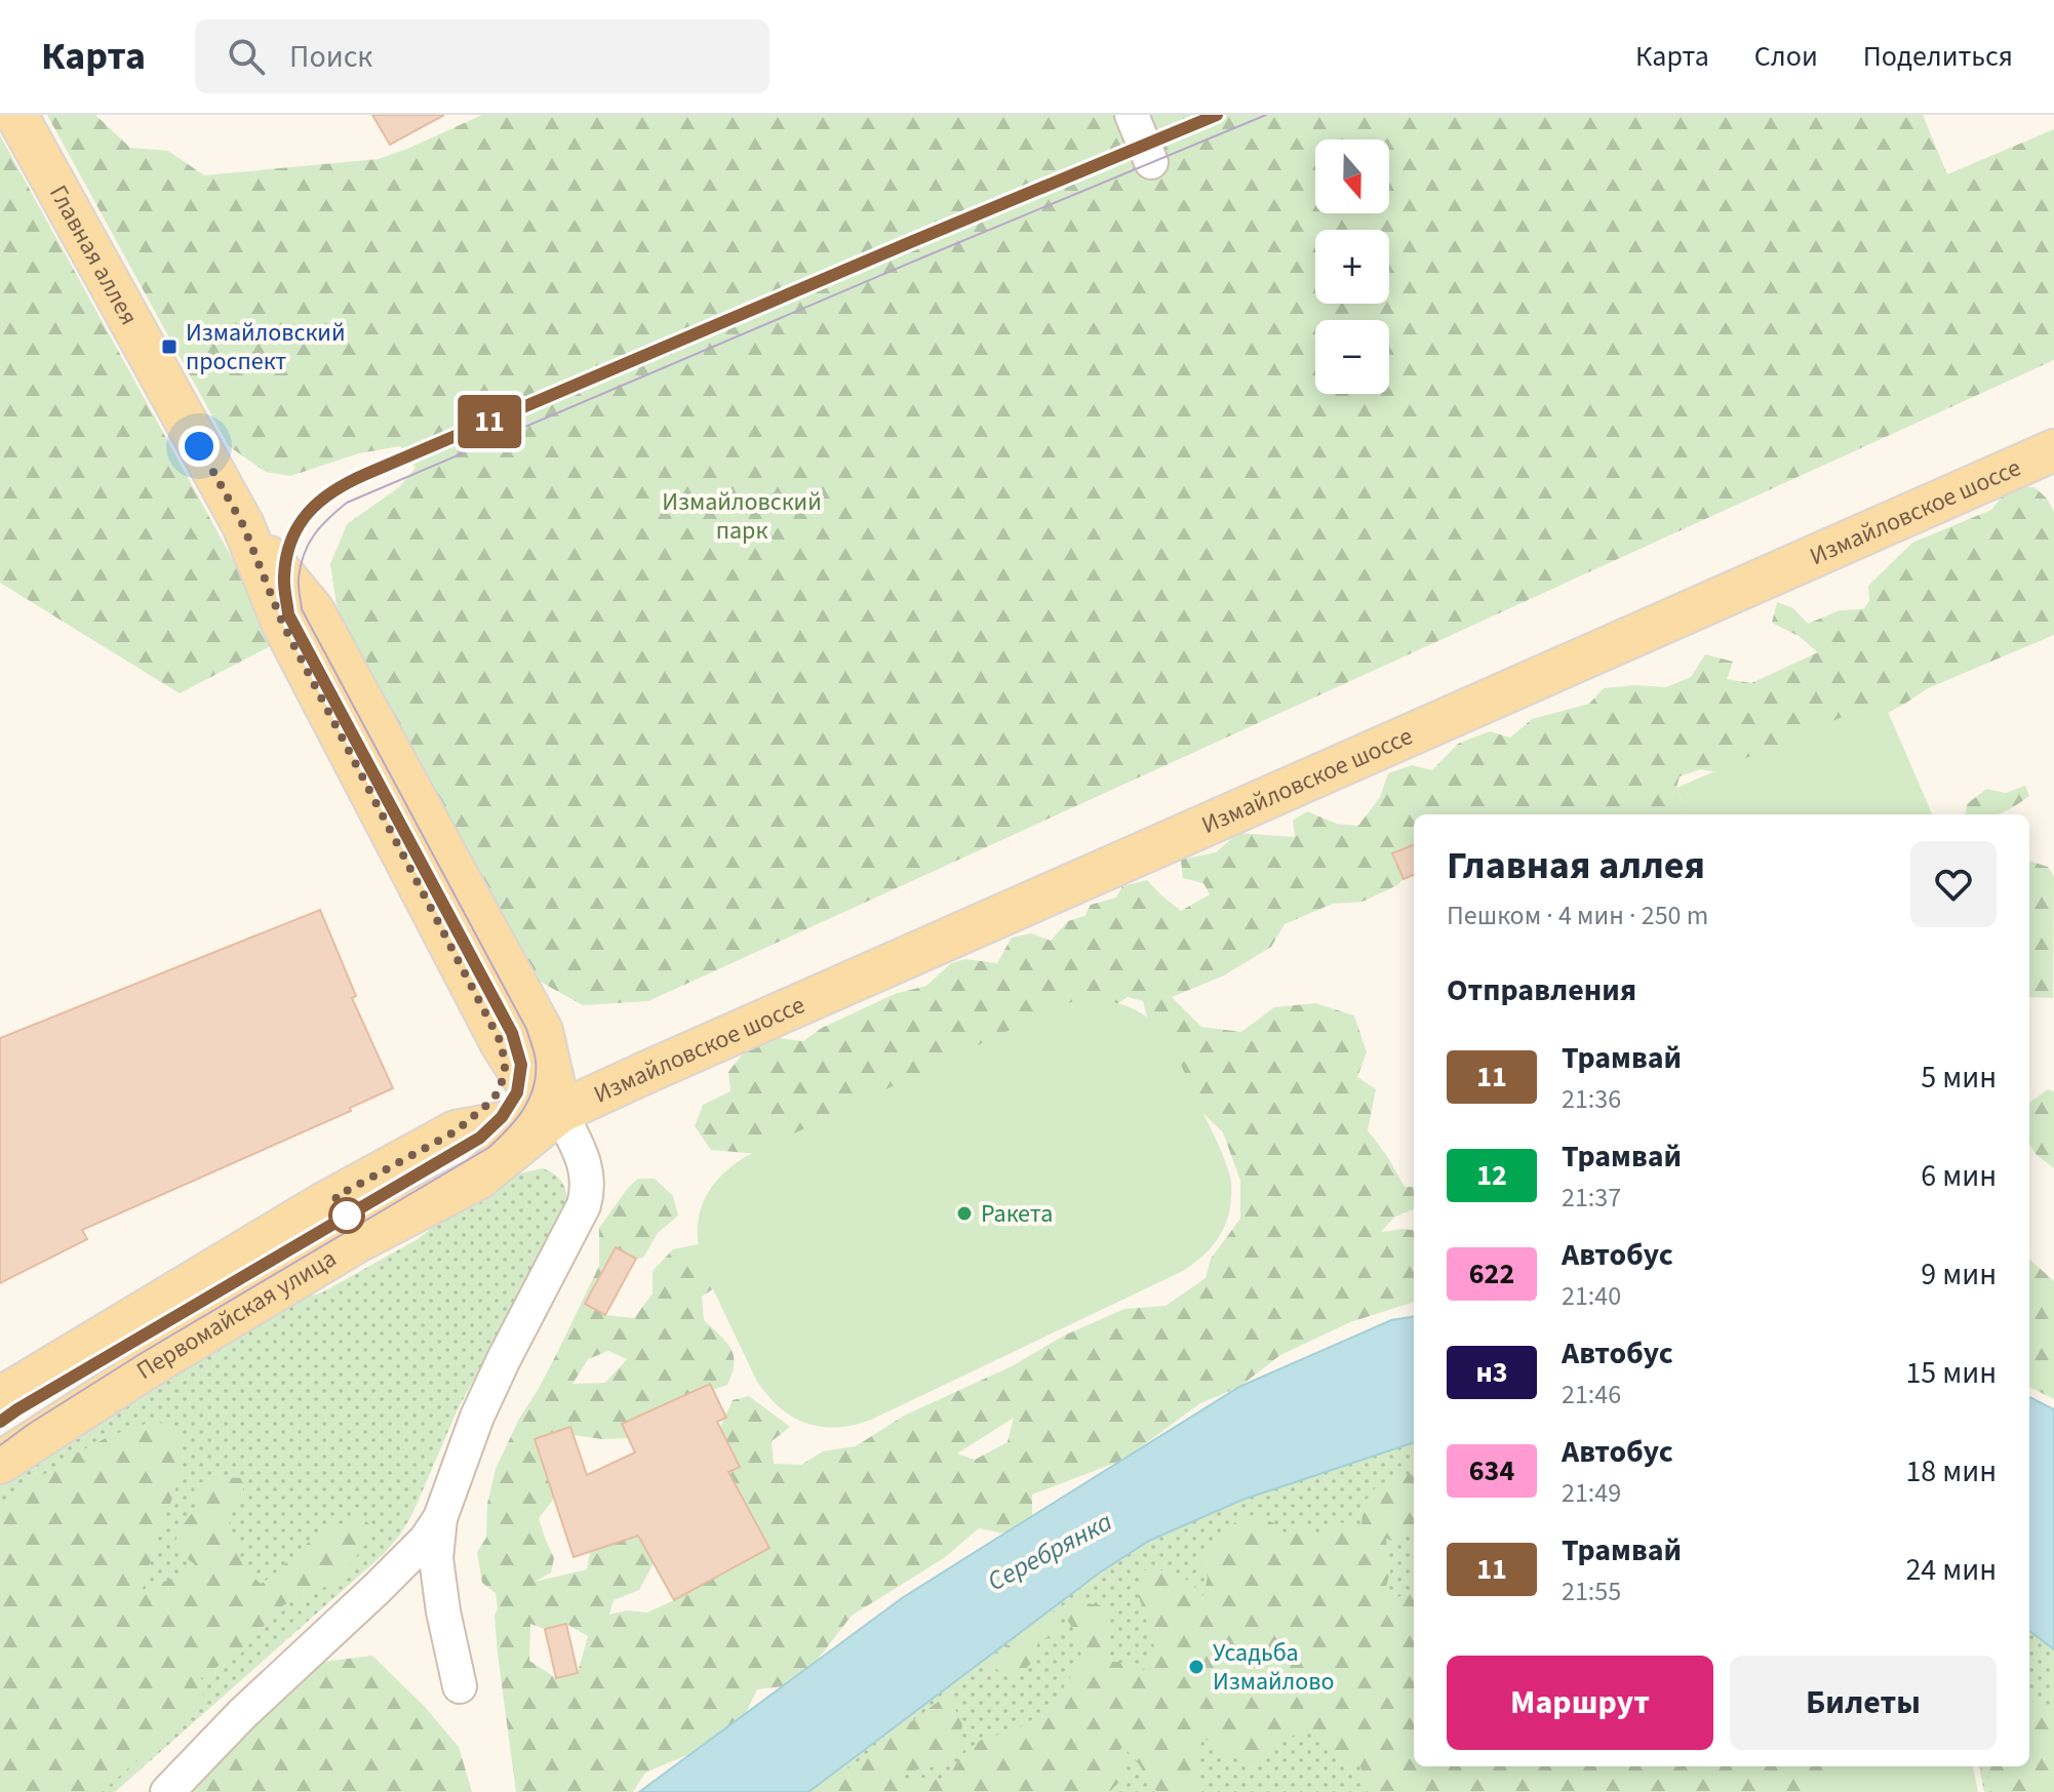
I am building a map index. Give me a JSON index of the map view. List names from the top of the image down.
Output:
{
  "streets": {
    "main road": ["Главная аллея", "Измайловское шоссе", "Первомайская улица"]
  },
  "crossings": [
    ["Главная аллея", "Измайловское шоссе"],
    ["Главная аллея", "Первомайская улица"],
    ["Измайловское шоссе", "Первомайская улица"]
  ],
  "water": ["Серебрянка"],
  "parks": ["Измайловский парк"],
  "places": {
    "transit": ["Измайловский проспект"],
    "other": ["Ракета", "Усадьба Измайлово"]
  },
  "lines": ["tram line 11"],
  "north": "bottom",
  "page": {
    "header": "Карта",
    "search": "Поиск",
    "nav": ["Карта", "Слои", "Поделиться"],
    "on_map": "11",
    "map_buttons": ["+", "−"],
    "heading": [
      ["Главная аллея", "Пешком · 4 мин · 250 m"],
      "Отправления"
    ],
    "list": [
      {
        "mark": "11",
        "name": "Трамвай",
        "note": "21:36",
        "value": "5 мин"
      },
      {
        "mark": "12",
        "name": "Трамвай",
        "note": "21:37",
        "value": "6 мин"
      },
      {
        "mark": "622",
        "name": "Автобус",
        "note": "21:40",
        "value": "9 мин"
      },
      {
        "mark": "н3",
        "name": "Автобус",
        "note": "21:46",
        "value": "15 мин"
      },
      {
        "mark": "634",
        "name": "Автобус",
        "note": "21:49",
        "value": "18 мин"
      },
      {
        "mark": "11",
        "name": "Трамвай",
        "note": "21:55",
        "value": "24 мин"
      }
    ],
    "buttons": ["Маршрут", "Билеты"]
  }
}
